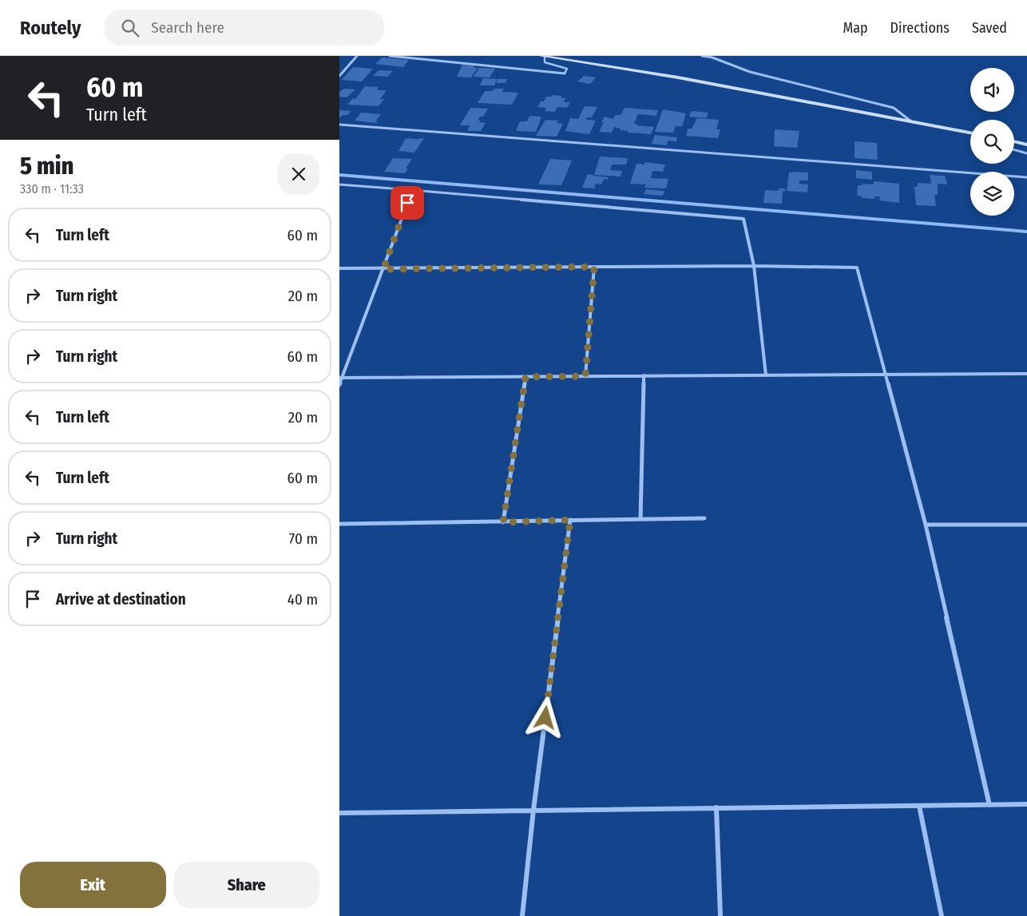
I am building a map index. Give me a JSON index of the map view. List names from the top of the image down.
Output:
{
  "page": {
    "header": "Routely",
    "search": "Search here",
    "nav": ["Map", "Directions", "Saved"],
    "turn": ["60 m", "Turn left"],
    "heading": ["5 min", "330 m · 11:33"],
    "list": [
      {
        "name": "Turn left",
        "value": "60 m"
      },
      {
        "name": "Turn right",
        "value": "20 m"
      },
      {
        "name": "Turn right",
        "value": "60 m"
      },
      {
        "name": "Turn left",
        "value": "20 m"
      },
      {
        "name": "Turn left",
        "value": "60 m"
      },
      {
        "name": "Turn right",
        "value": "70 m"
      },
      {
        "name": "Arrive at destination",
        "value": "40 m"
      }
    ],
    "buttons": ["Exit", "Share"]
  }
}
